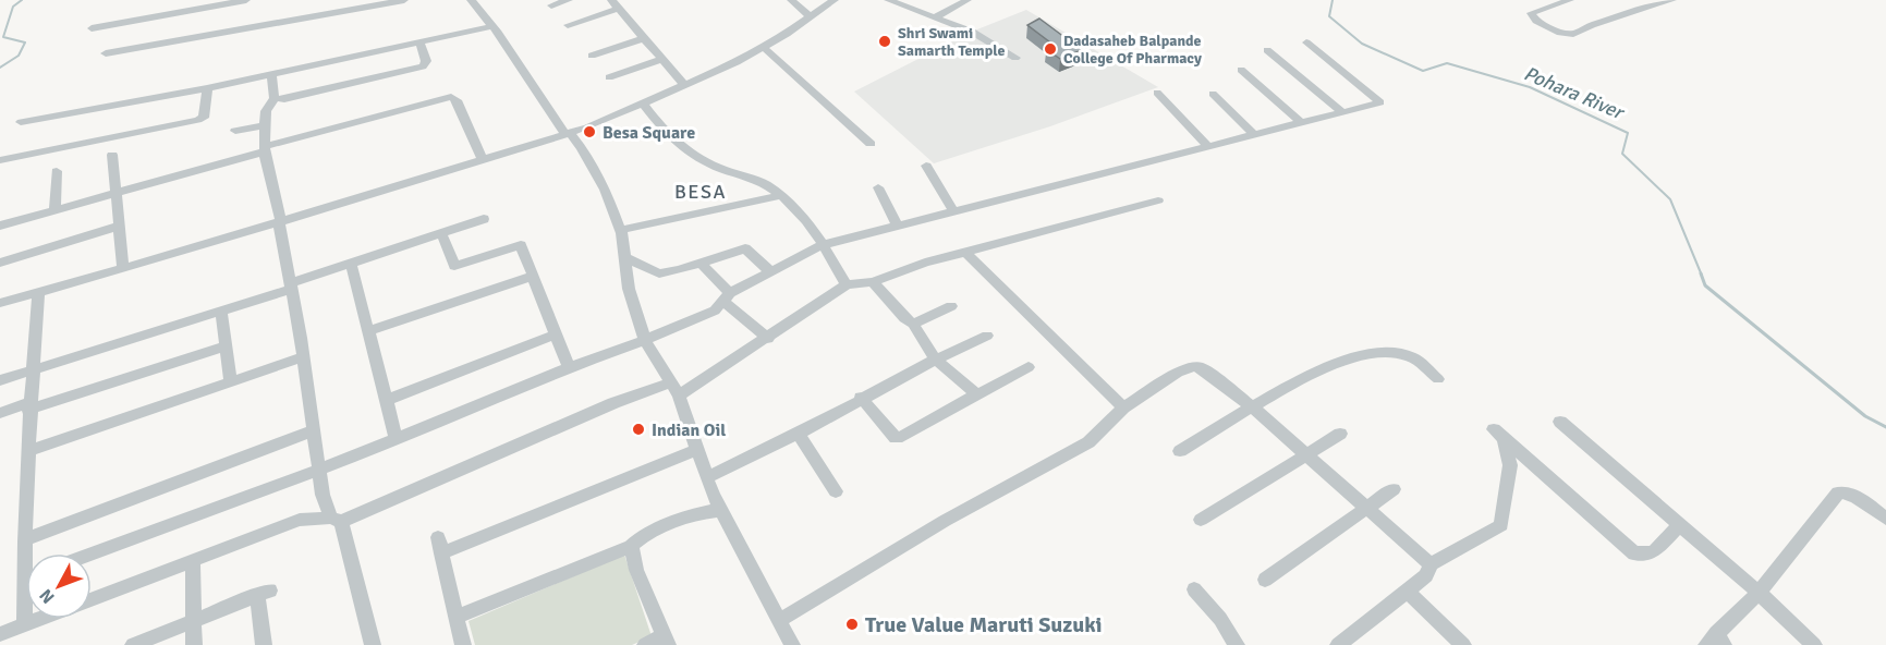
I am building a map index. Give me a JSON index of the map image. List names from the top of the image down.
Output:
{
  "districts": ["BESA"],
  "water": ["Pohara River"],
  "places": [
    "Shri Swami Samarth Temple",
    "Dadasaheb Balpande College Of Pharmacy",
    "Besa Square",
    "Indian Oil",
    "True Value Maruti Suzuki"
  ],
  "north": "bottom left"
}
